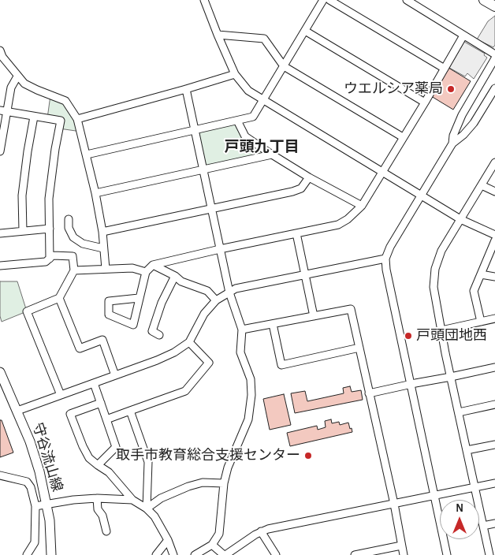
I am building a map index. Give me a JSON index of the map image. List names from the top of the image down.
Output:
{
  "streets": {
    "main road": ["守谷流山線"]
  },
  "districts": ["戸頭九丁目"],
  "places": ["ウエルシア薬局", "戸頭団地西", "取手市教育総合支援センター"],
  "north": "top"
}
